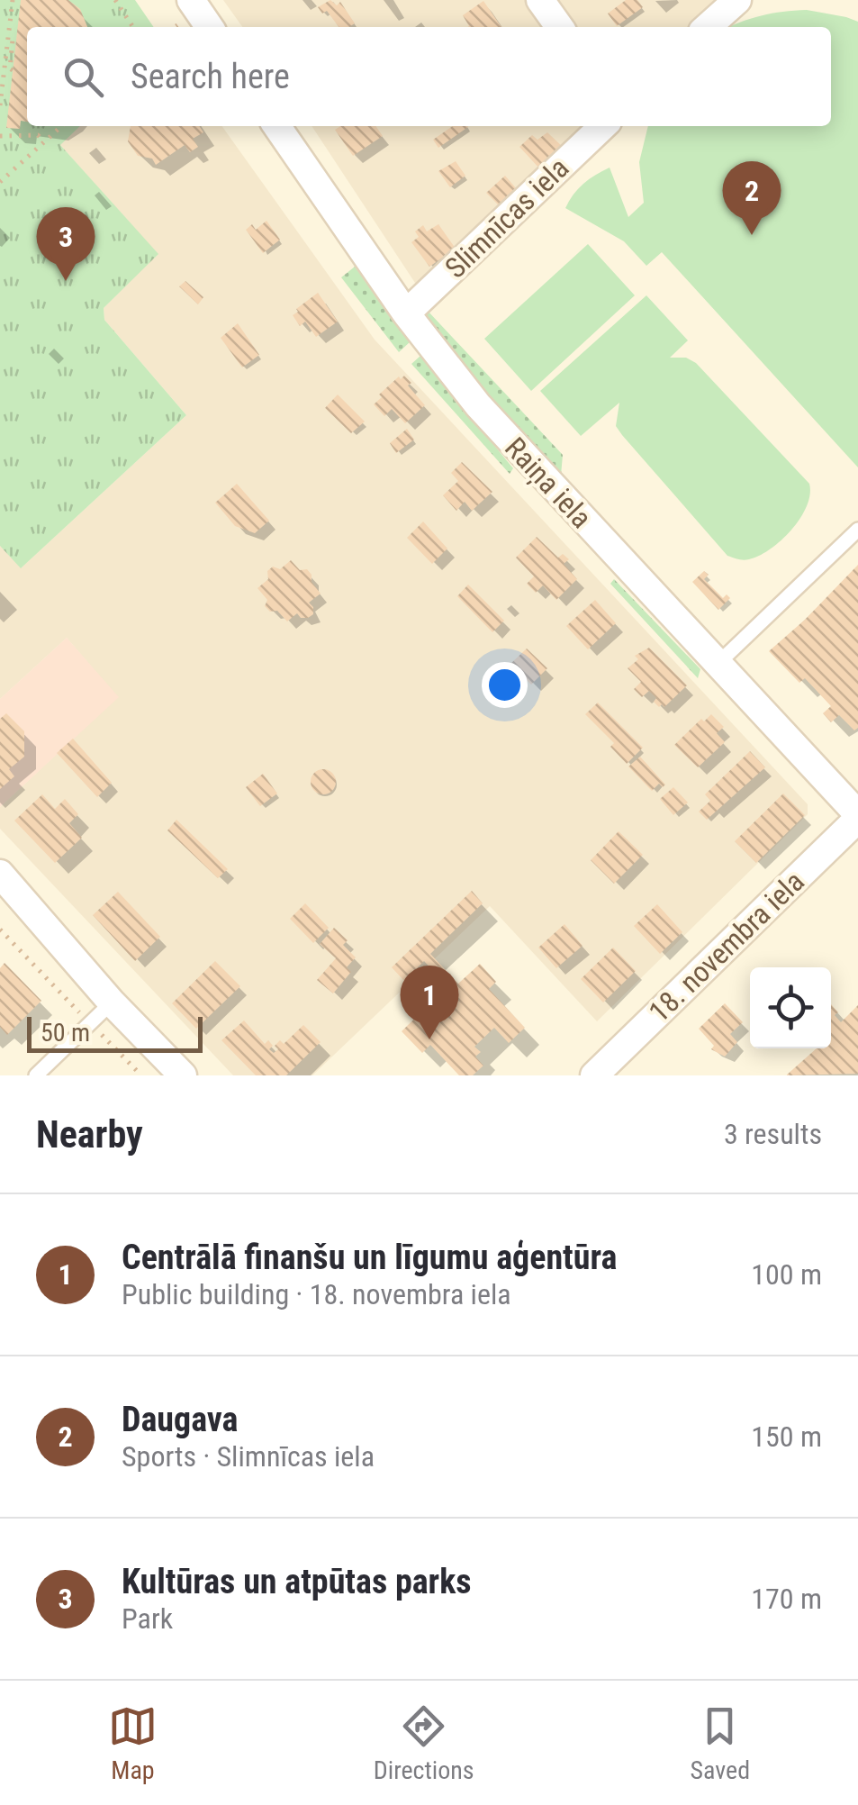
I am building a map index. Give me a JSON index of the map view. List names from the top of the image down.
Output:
{
  "streets": {
    "street": ["Slimnīcas iela", "Raiņa iela", "18. novembra iela"]
  },
  "crossings": [
    ["Slimnīcas iela", "Raiņa iela"],
    ["Raiņa iela", "18. novembra iela"]
  ],
  "scale_bar": "50 m",
  "page": {
    "search": "Search here",
    "pins": ["2", "3", "1"],
    "scale": "50 m",
    "heading": ["Nearby", "3 results"],
    "list": [
      {
        "mark": "1",
        "name": "Centrālā finanšu un līgumu aģentūra",
        "note": "Public building · 18. novembra iela",
        "value": "100 m"
      },
      {
        "mark": "2",
        "name": "Daugava",
        "note": "Sports · Slimnīcas iela",
        "value": "150 m"
      },
      {
        "mark": "3",
        "name": "Kultūras un atpūtas parks",
        "note": "Park",
        "value": "170 m"
      }
    ],
    "nav": ["Map", "Directions", "Saved"]
  }
}
